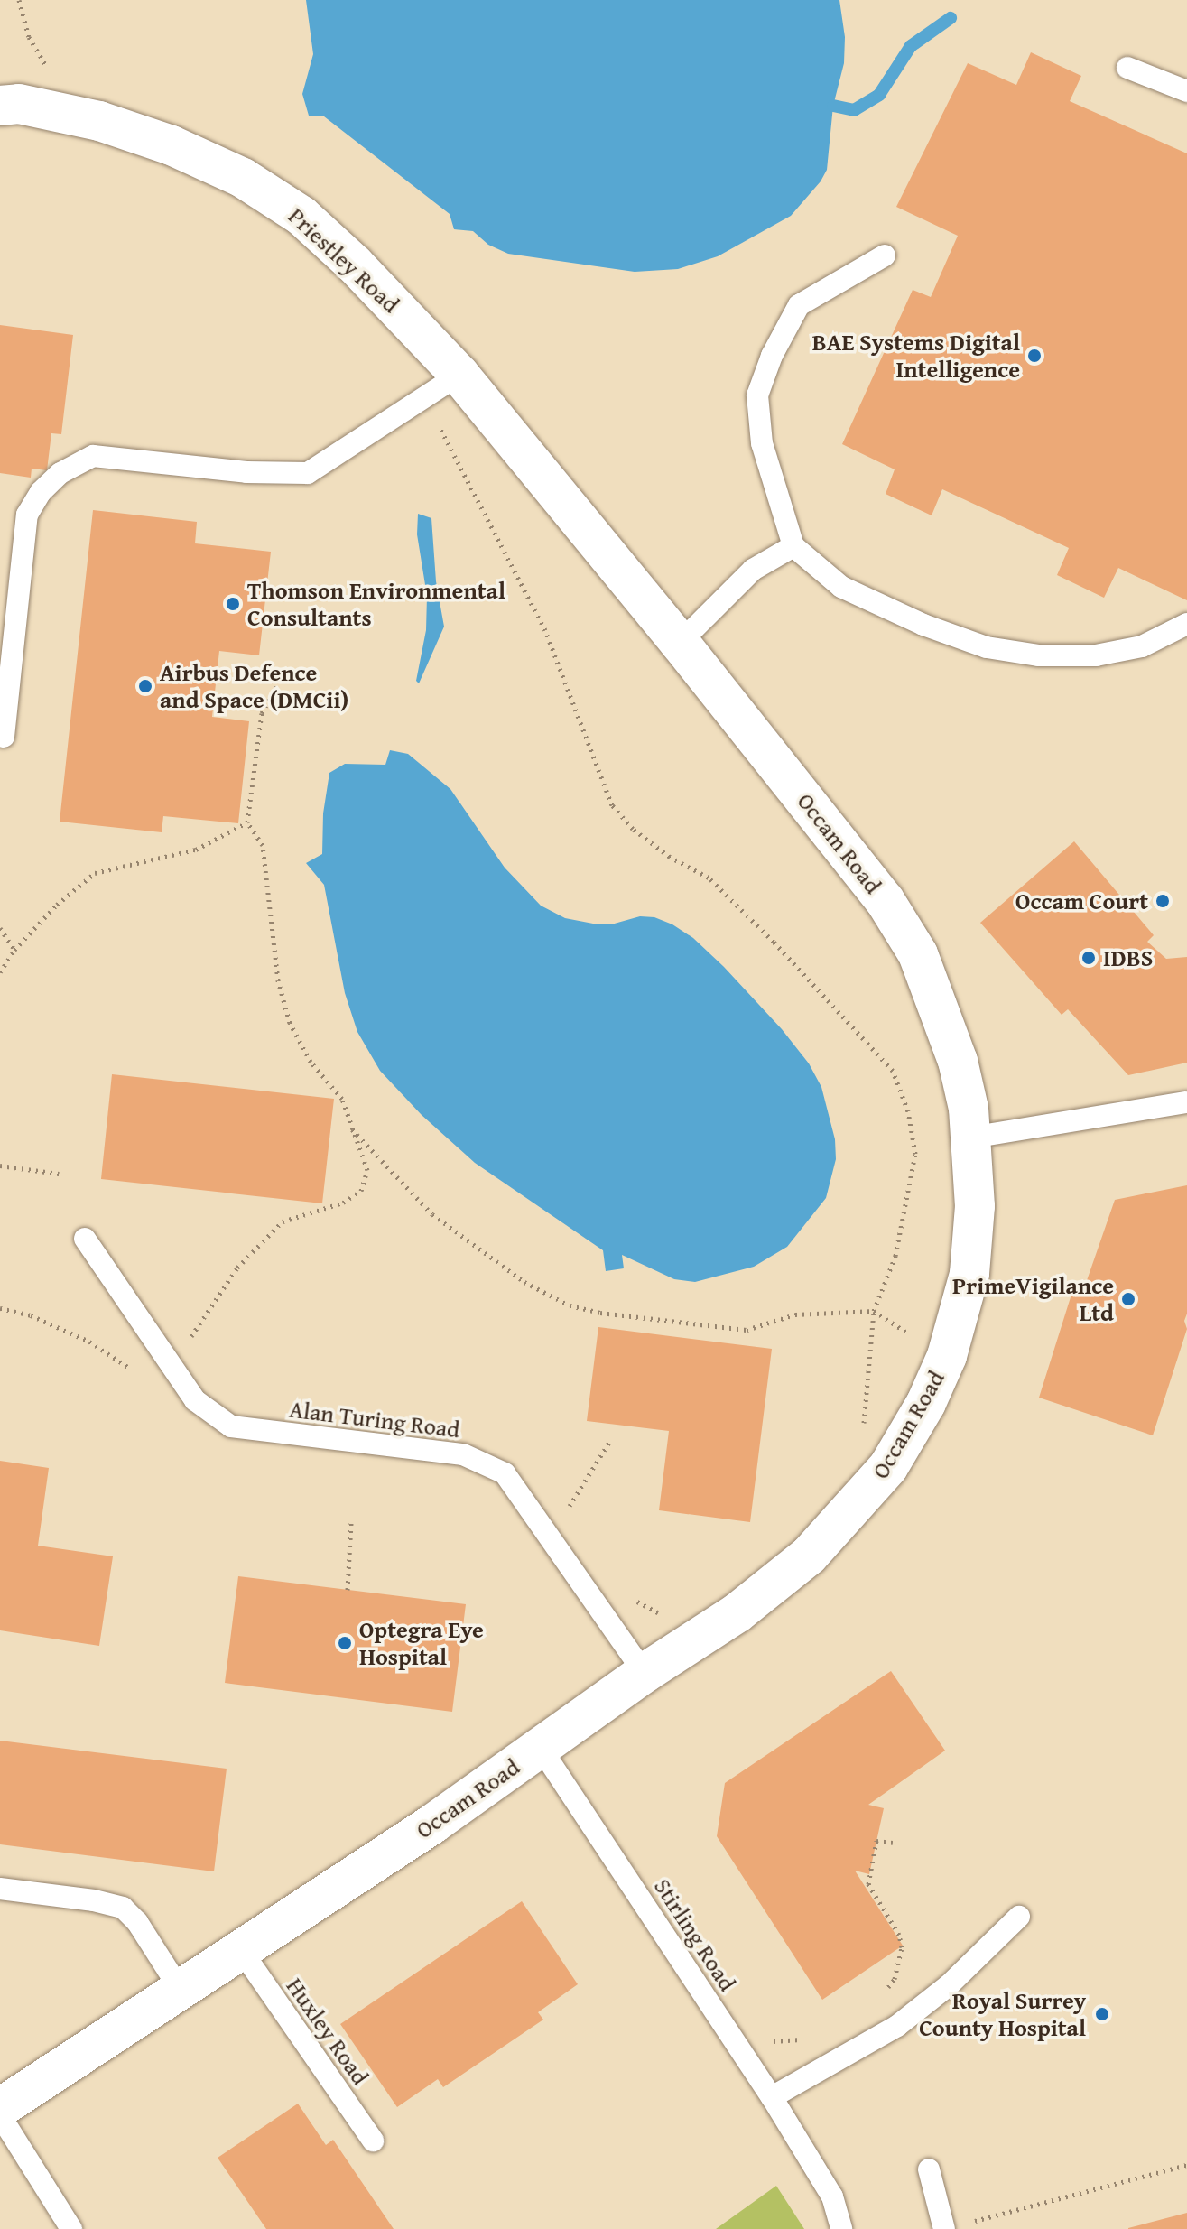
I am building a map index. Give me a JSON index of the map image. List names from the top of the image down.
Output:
{
  "streets": {
    "street": ["Priestley Road", "Occam Road"],
    "lane": ["Alan Turing Road", "Stirling Road", "Huxley Road"]
  },
  "crossings": [
    ["Priestley Road", "Occam Road"],
    ["Occam Road", "Alan Turing Road"],
    ["Occam Road", "Stirling Road"],
    ["Occam Road", "Huxley Road"]
  ],
  "places": [
    "BAE Systems Digital Intelligence",
    "Thomson Environmental Consultants",
    "Airbus Defence and Space (DMCii)",
    "Occam Court",
    "IDBS",
    "PrimeVigilance Ltd",
    "Optegra Eye Hospital",
    "Royal Surrey County Hospital"
  ]
}
